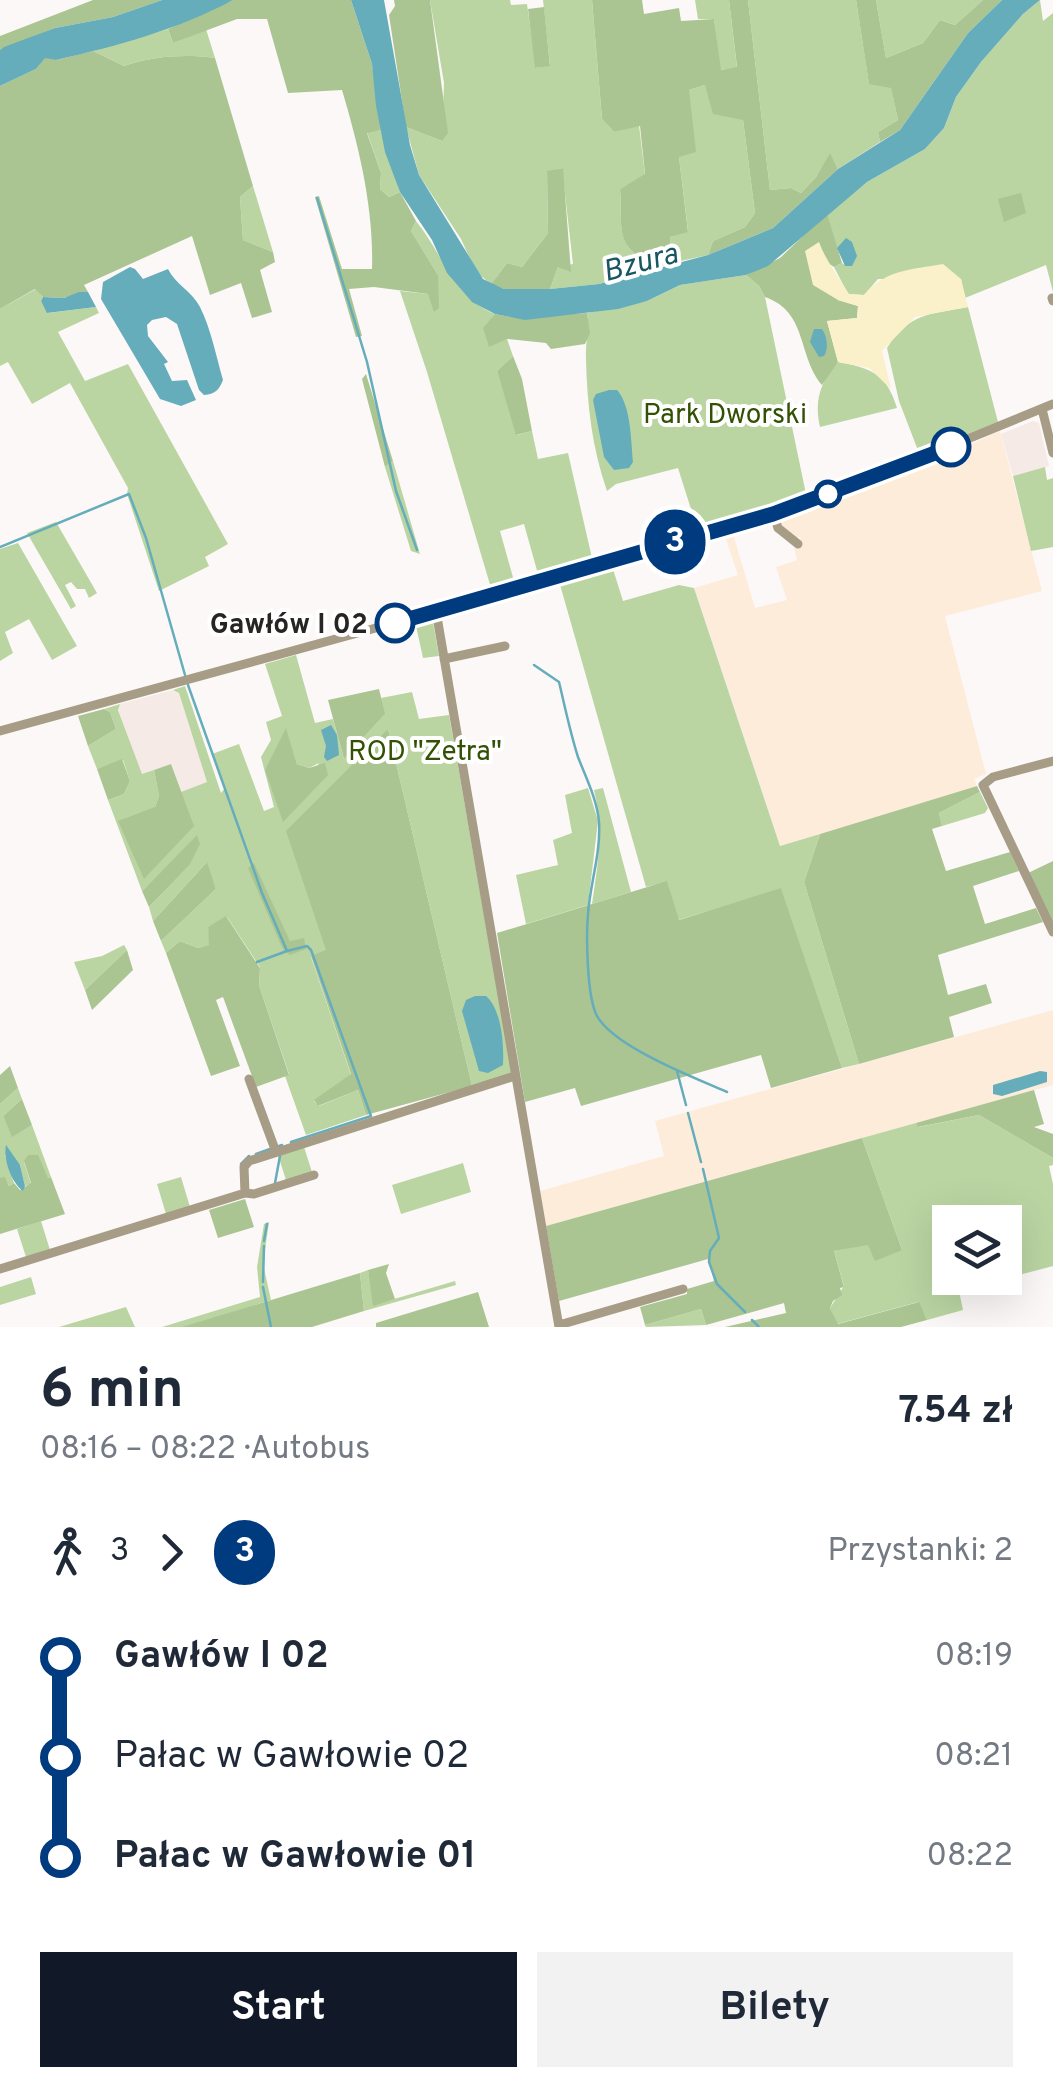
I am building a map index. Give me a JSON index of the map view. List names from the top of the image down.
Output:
{
  "water": ["Bzura"],
  "parks": ["Park Dworski", "ROD \"Zetra\""],
  "places": ["Gawłów I 02"],
  "lines": ["bus line 3"],
  "page": {
    "on_map": "3",
    "heading": ["6 min", "08:16 – 08:22 · Autobus", "7.54 zł"],
    "legs": ["3", "3", "Przystanki: 2"],
    "list": [
      {
        "name": "Gawłów I 02",
        "value": "08:19"
      },
      {
        "name": "Pałac w Gawłowie 02",
        "value": "08:21"
      },
      {
        "name": "Pałac w Gawłowie 01",
        "value": "08:22"
      }
    ],
    "buttons": ["Start", "Bilety"]
  }
}
